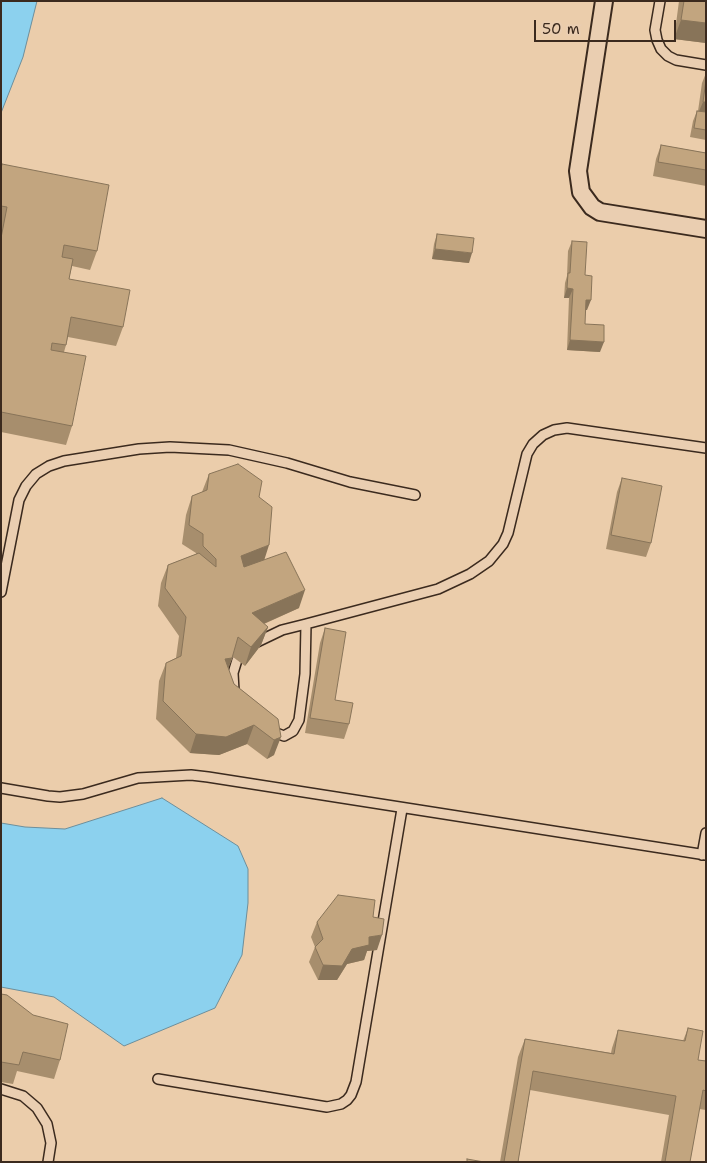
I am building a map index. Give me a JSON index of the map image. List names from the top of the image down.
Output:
{
  "scale_bar": "50 m"
}
